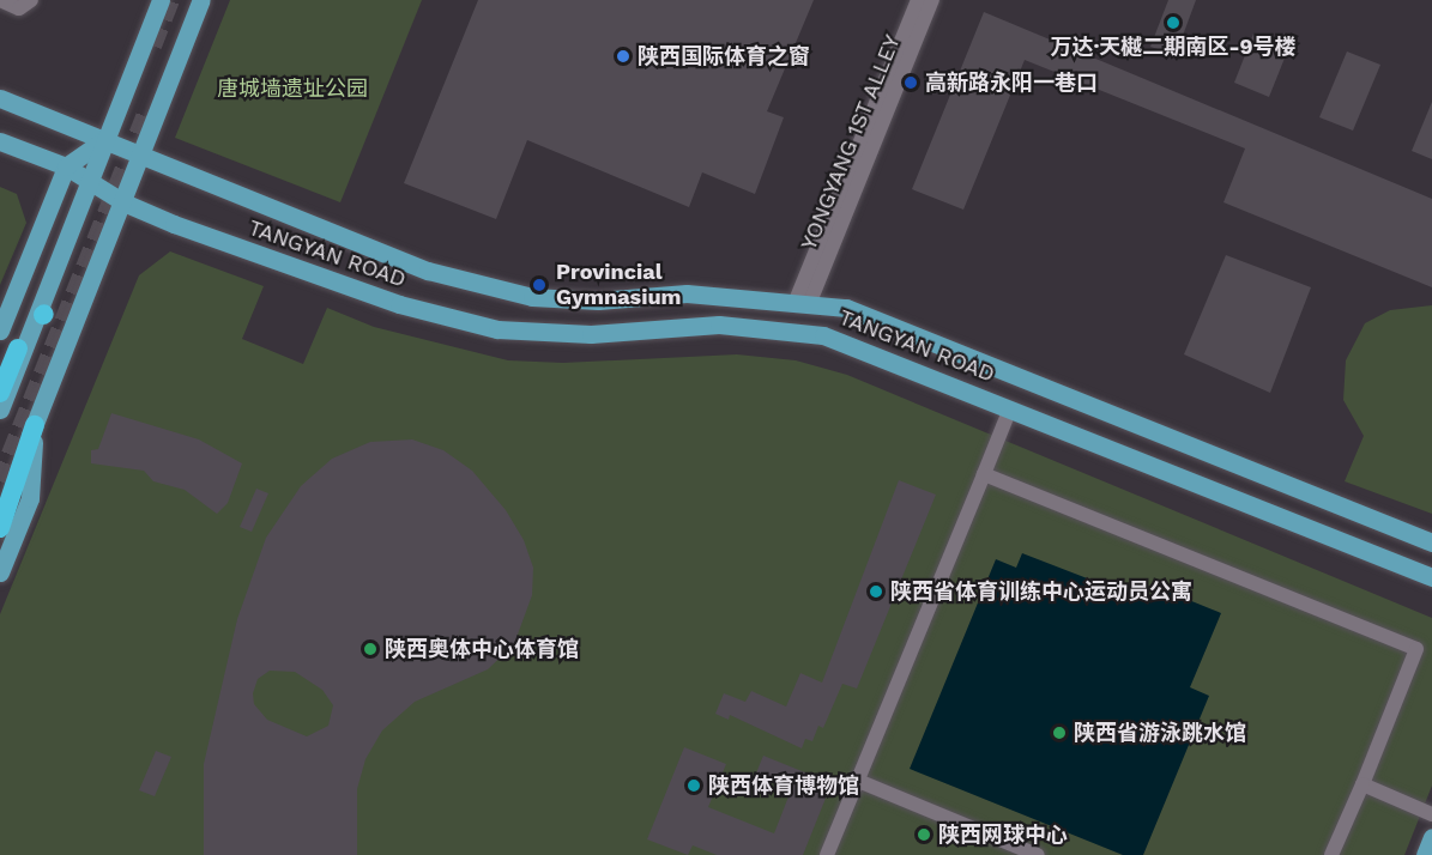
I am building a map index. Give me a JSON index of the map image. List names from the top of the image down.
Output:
{
  "streets": {
    "main road": ["TANGYAN ROAD"],
    "street": ["YONGYANG 1ST ALLEY"]
  },
  "crossings": [
    ["YONGYANG 1ST ALLEY", "TANGYAN ROAD"]
  ],
  "parks": ["唐城墙遗址公园"],
  "places": [
    "万达·天樾二期南区-9号楼",
    "陕西国际体育之窗",
    "高新路永阳一巷口",
    "Provincial Gymnasium",
    "陕西省体育训练中心运动员公寓",
    "陕西奥体中心体育馆",
    "陕西省游泳跳水馆",
    "陕西体育博物馆",
    "陕西网球中心"
  ]
}
